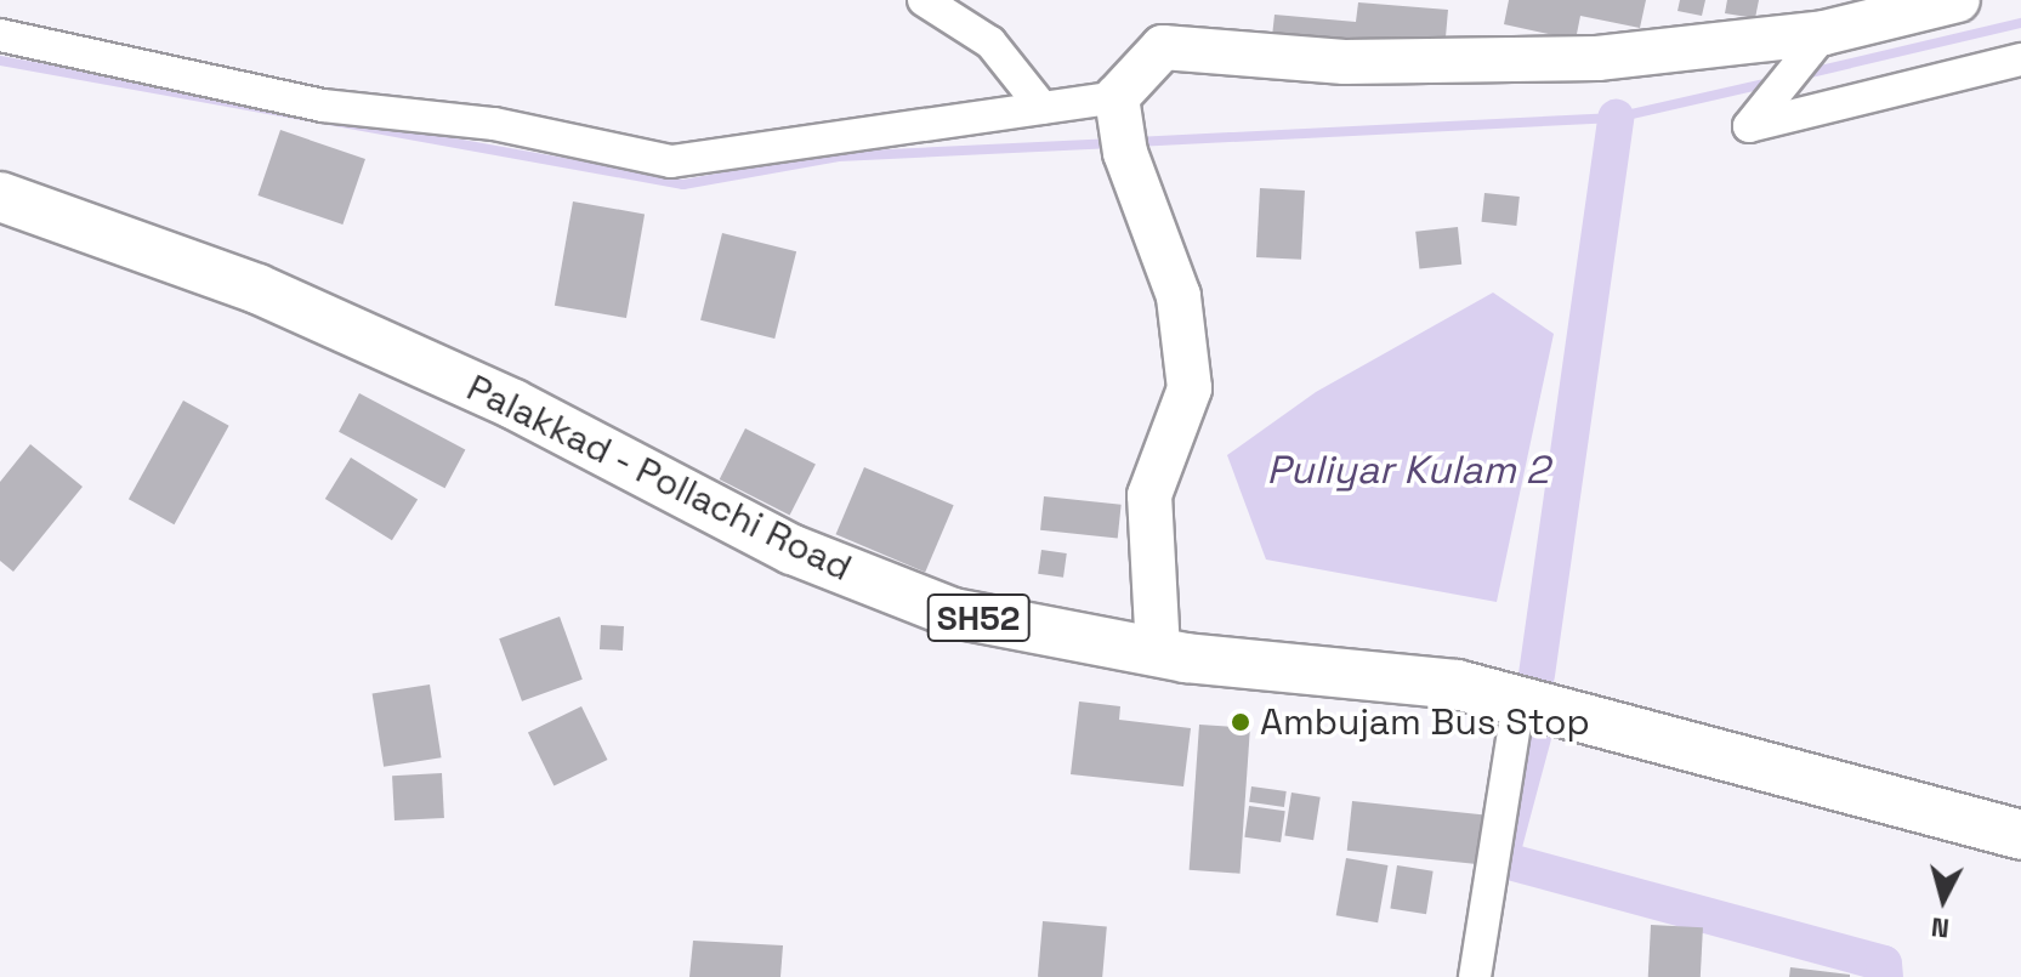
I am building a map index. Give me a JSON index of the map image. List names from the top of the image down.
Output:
{
  "streets": {
    "main road": ["Palakkad - Pollachi Road", "SH52"]
  },
  "water": ["Puliyar Kulam 2"],
  "places": ["Ambujam Bus Stop"],
  "north": "bottom"
}
